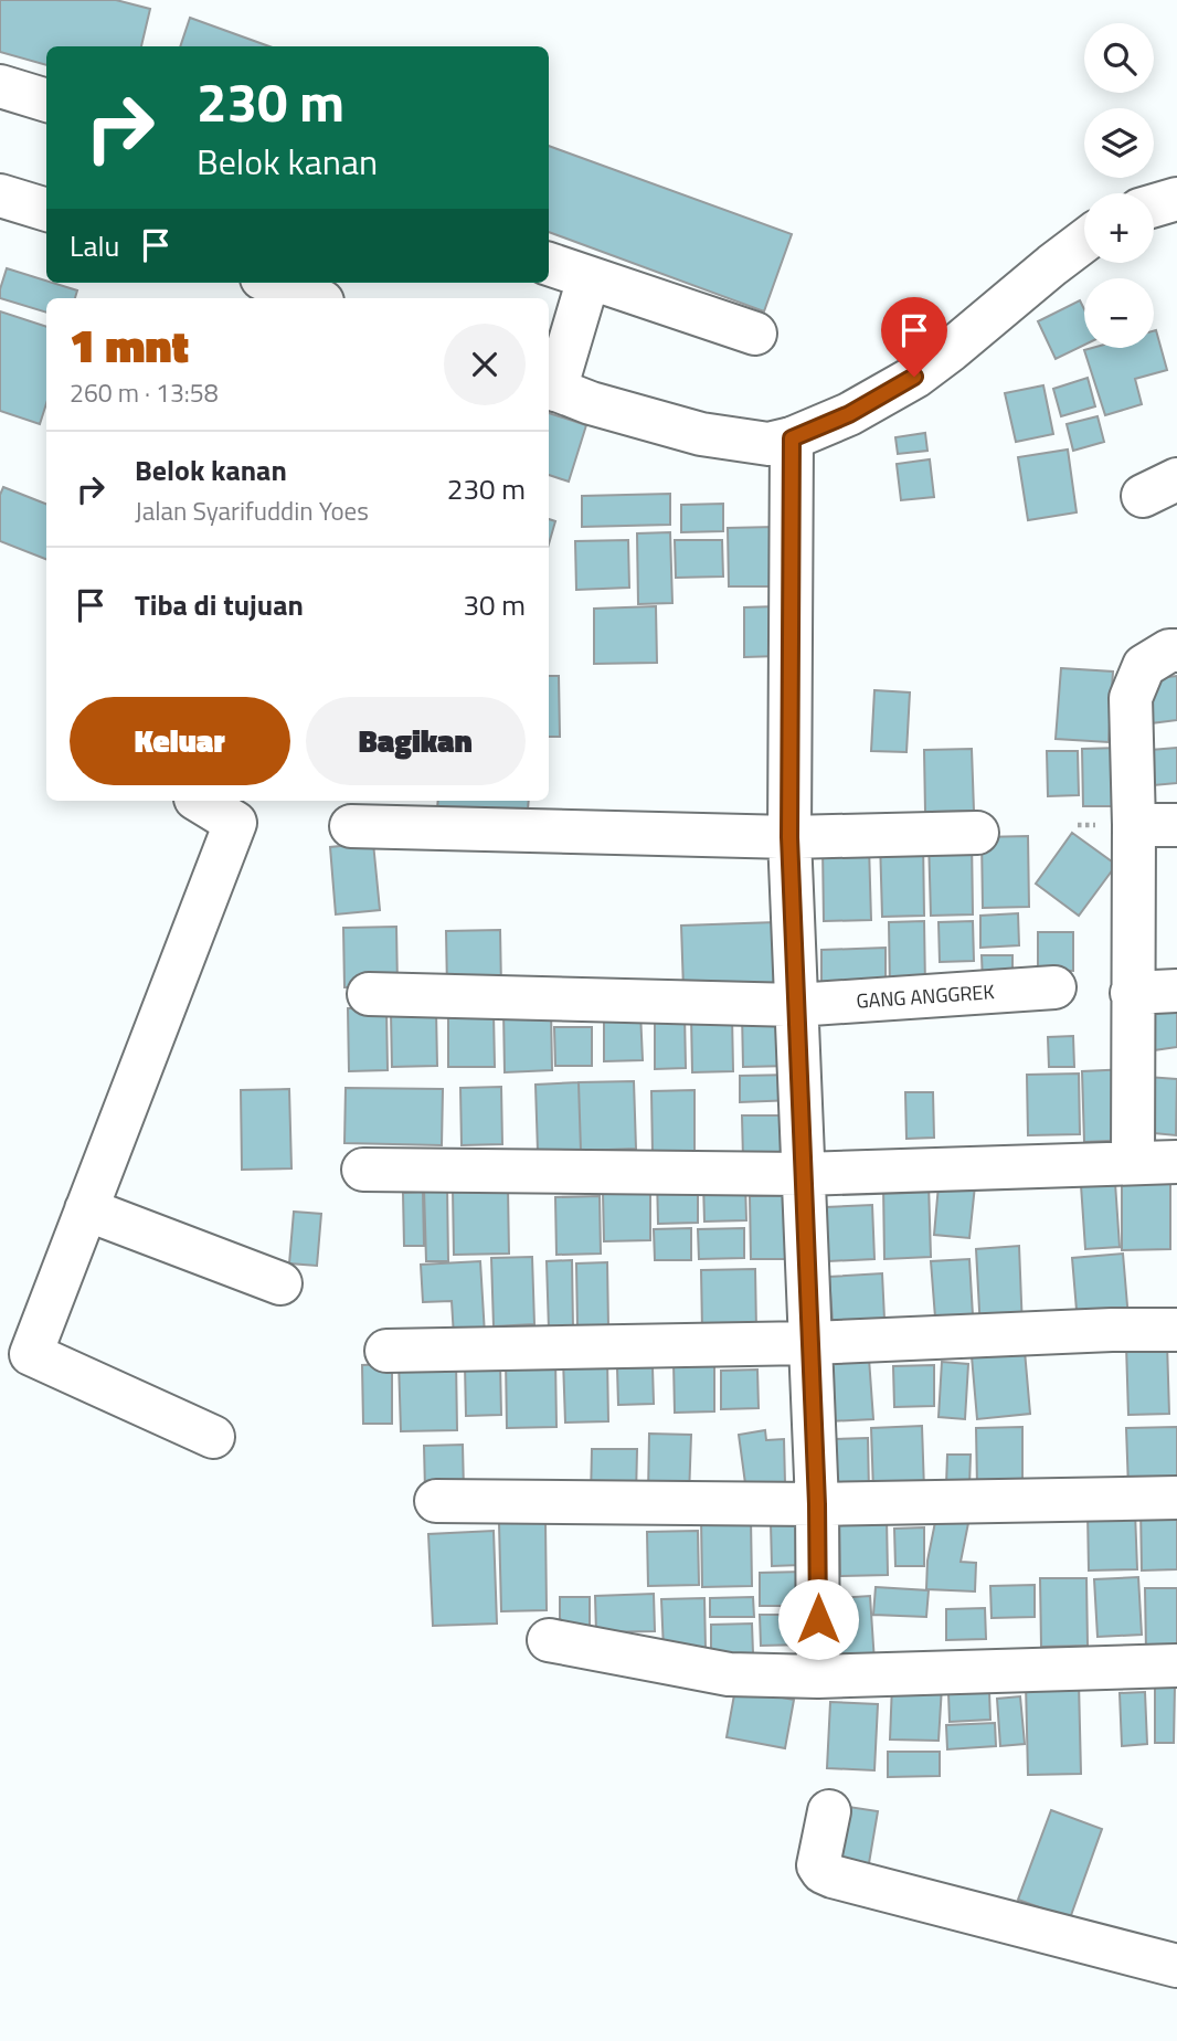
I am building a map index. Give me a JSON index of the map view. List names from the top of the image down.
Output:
{
  "streets": {
    "main road": ["GANG ANGGREK"]
  },
  "page": {
    "map_buttons": ["+", "−"],
    "turn": ["230 m", "Belok kanan"],
    "then": "Lalu",
    "heading": ["1 mnt", "260 m · 13:58"],
    "list": [
      {
        "name": "Belok kanan",
        "note": "Jalan Syarifuddin Yoes",
        "value": "230 m"
      },
      {
        "name": "Tiba di tujuan",
        "value": "30 m"
      }
    ],
    "buttons": ["Keluar", "Bagikan"]
  }
}
